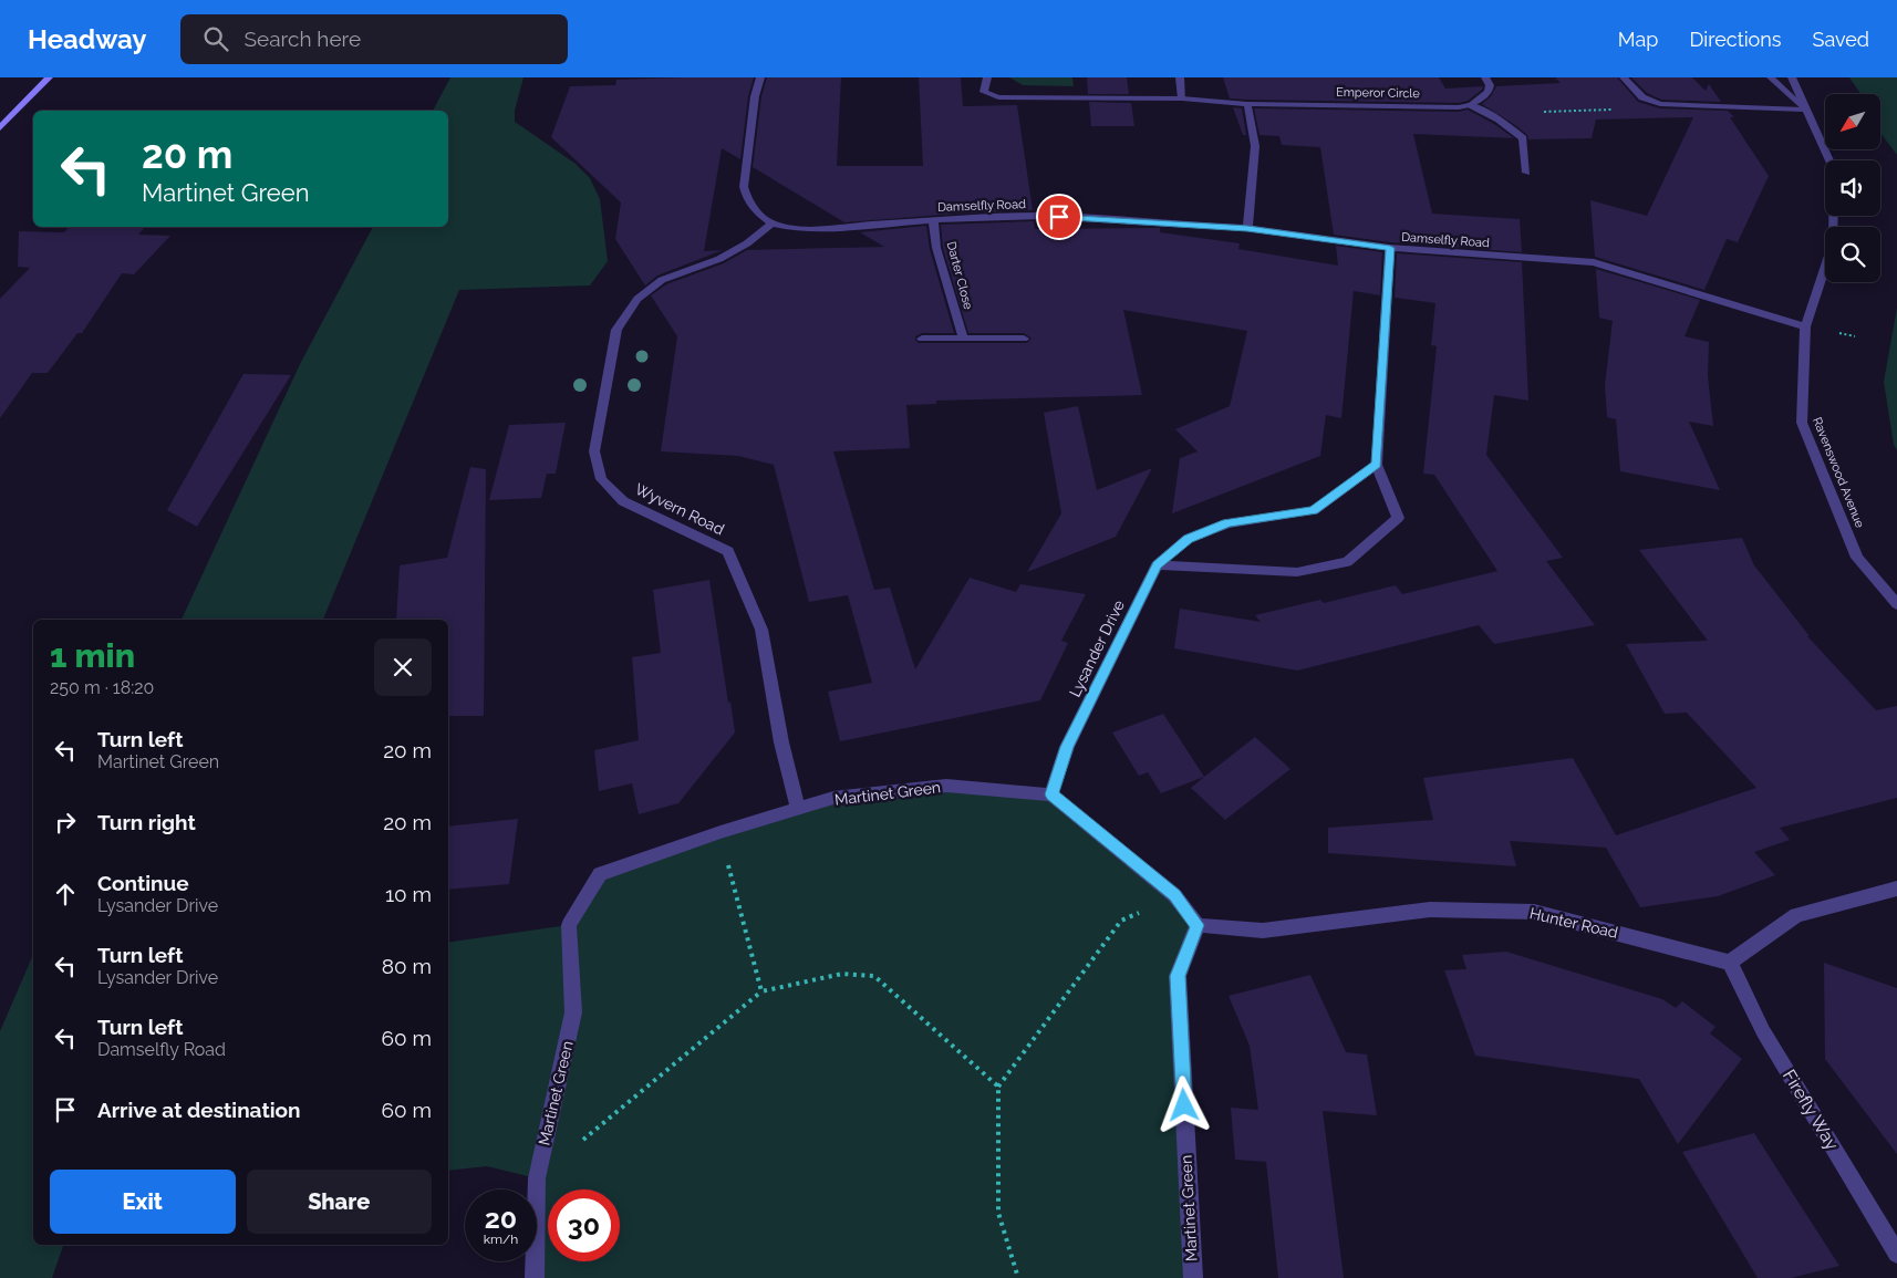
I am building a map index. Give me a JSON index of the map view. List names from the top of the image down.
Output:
{
  "streets": {
    "street": [
      "Emperor Circle",
      "Damselfly Road",
      "Darter Close",
      "Ravenswood Avenue",
      "Wyvern Road",
      "Lysander Drive",
      "Martinet Green",
      "Hunter Road",
      "Firefly Way"
    ]
  },
  "crossings": [
    ["Damselfly Road", "Darter Close"],
    ["Damselfly Road", "Ravenswood Avenue"],
    ["Damselfly Road", "Wyvern Road"],
    ["Wyvern Road", "Martinet Green"],
    ["Lysander Drive", "Martinet Green"],
    ["Martinet Green", "Hunter Road"],
    ["Hunter Road", "Firefly Way"]
  ],
  "north": "bottom left",
  "page": {
    "header": "Headway",
    "search": "Search here",
    "nav": ["Map", "Directions", "Saved"],
    "turn": ["20 m", "Martinet Green"],
    "heading": ["1 min", "250 m · 18:20"],
    "list": [
      {
        "name": "Turn left",
        "note": "Martinet Green",
        "value": "20 m"
      },
      {
        "name": "Turn right",
        "value": "20 m"
      },
      {
        "name": "Continue",
        "note": "Lysander Drive",
        "value": "10 m"
      },
      {
        "name": "Turn left",
        "note": "Lysander Drive",
        "value": "80 m"
      },
      {
        "name": "Turn left",
        "note": "Damselfly Road",
        "value": "60 m"
      },
      {
        "name": "Arrive at destination",
        "value": "60 m"
      }
    ],
    "buttons": ["Exit", "Share"],
    "speed": "20 km/h",
    "limit": "30"
  }
}
